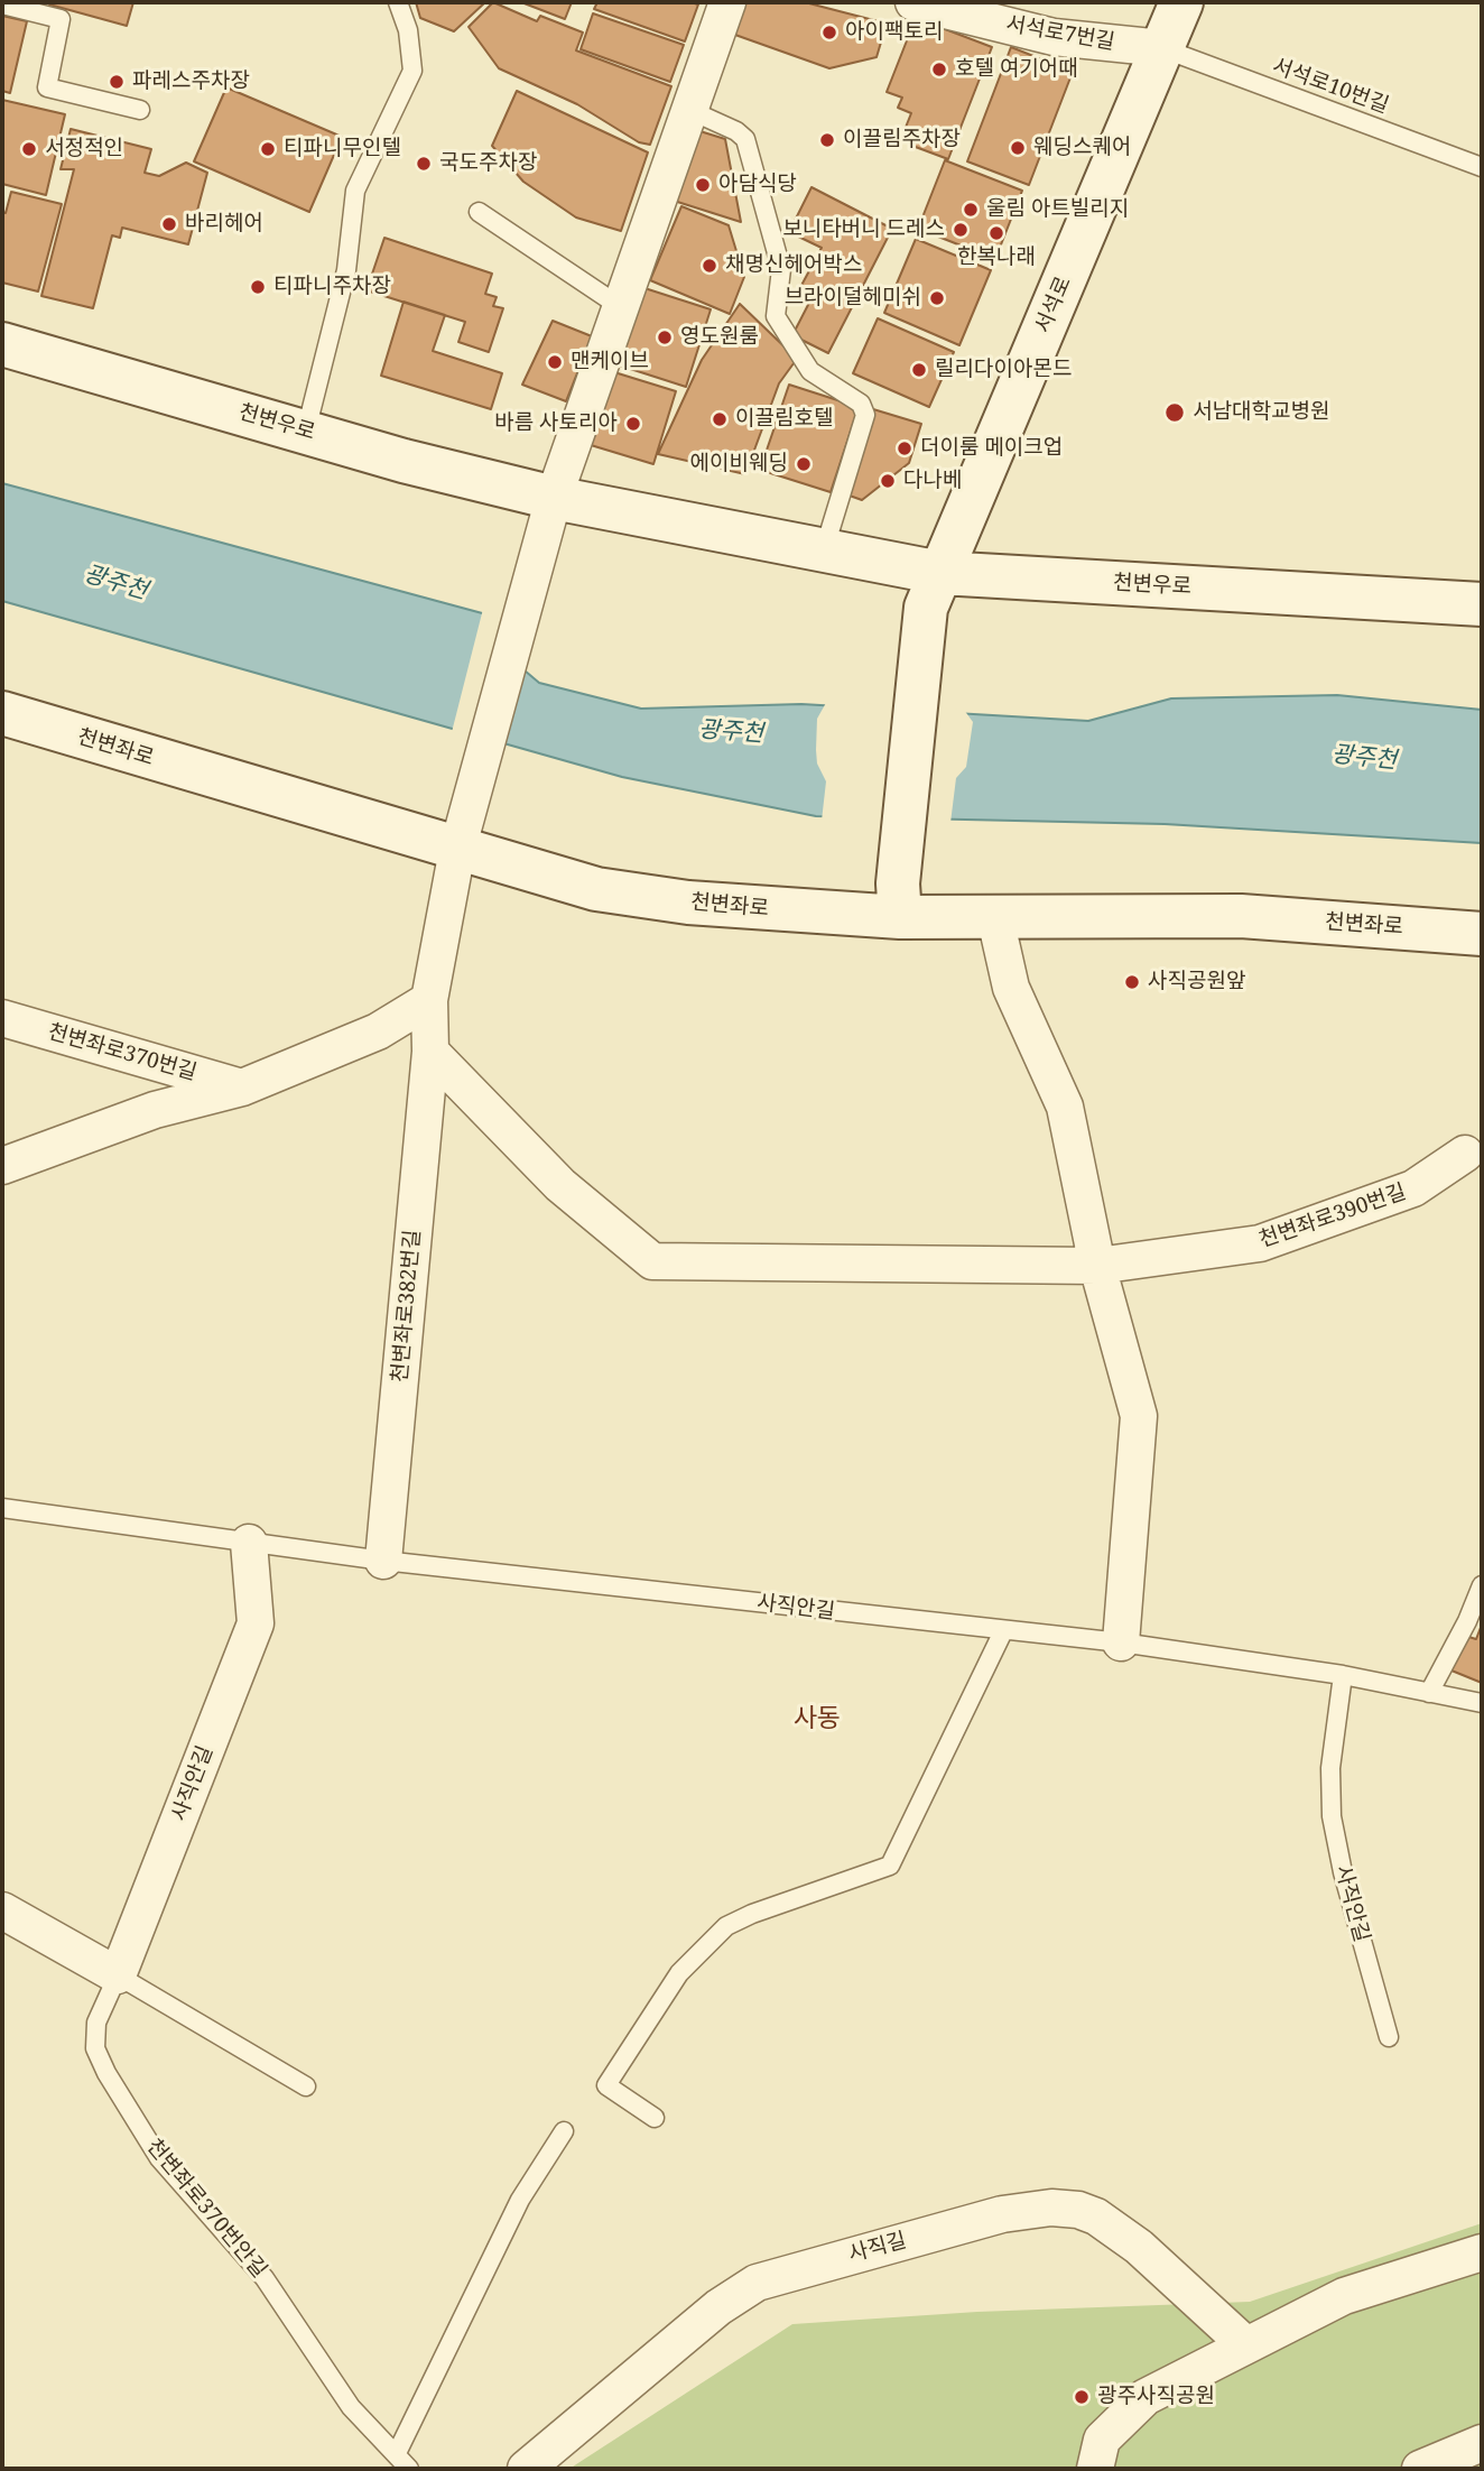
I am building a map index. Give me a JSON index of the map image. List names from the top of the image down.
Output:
{
  "streets": {
    "street": [
      "서석로7번길",
      "서석로",
      "천변우로",
      "천변좌로",
      "천변좌로370번길",
      "천변좌로390번길",
      "천변좌로382번길",
      "사직안길",
      "사직길"
    ],
    "lane": ["서석로10번길", "천변좌로370번안길"]
  },
  "crossings": [
    ["서석로7번길", "서석로10번길"],
    ["서석로7번길", "서석로"],
    ["서석로10번길", "서석로"],
    ["서석로", "천변우로"],
    ["서석로", "천변좌로"],
    ["천변우로", "천변좌로382번길"],
    ["천변좌로", "천변좌로382번길"],
    ["천변좌로390번길", "천변좌로382번길"],
    ["천변좌로382번길", "사직안길"],
    ["사직안길", "천변좌로370번안길"]
  ],
  "districts": ["사동"],
  "water": ["광주천"],
  "places": [
    "아이팩토리",
    "호텔 여기어때",
    "파레스주차장",
    "이끌림주차장",
    "웨딩스퀘어",
    "서정적인",
    "티파니무인텔",
    "국도주차장",
    "아담식당",
    "울림 아트빌리지",
    "바리헤어",
    "보니타버니 드레스",
    "한복나래",
    "채명신헤어박스",
    "티파니주차장",
    "브라이덜헤미쉬",
    "영도원룸",
    "맨케이브",
    "릴리다이아몬드",
    "서남대학교병원",
    "이끌림호텔",
    "바름 사토리아",
    "더이룸 메이크업",
    "에이비웨딩",
    "다나베",
    "사직공원앞",
    "광주사직공원"
  ]
}
